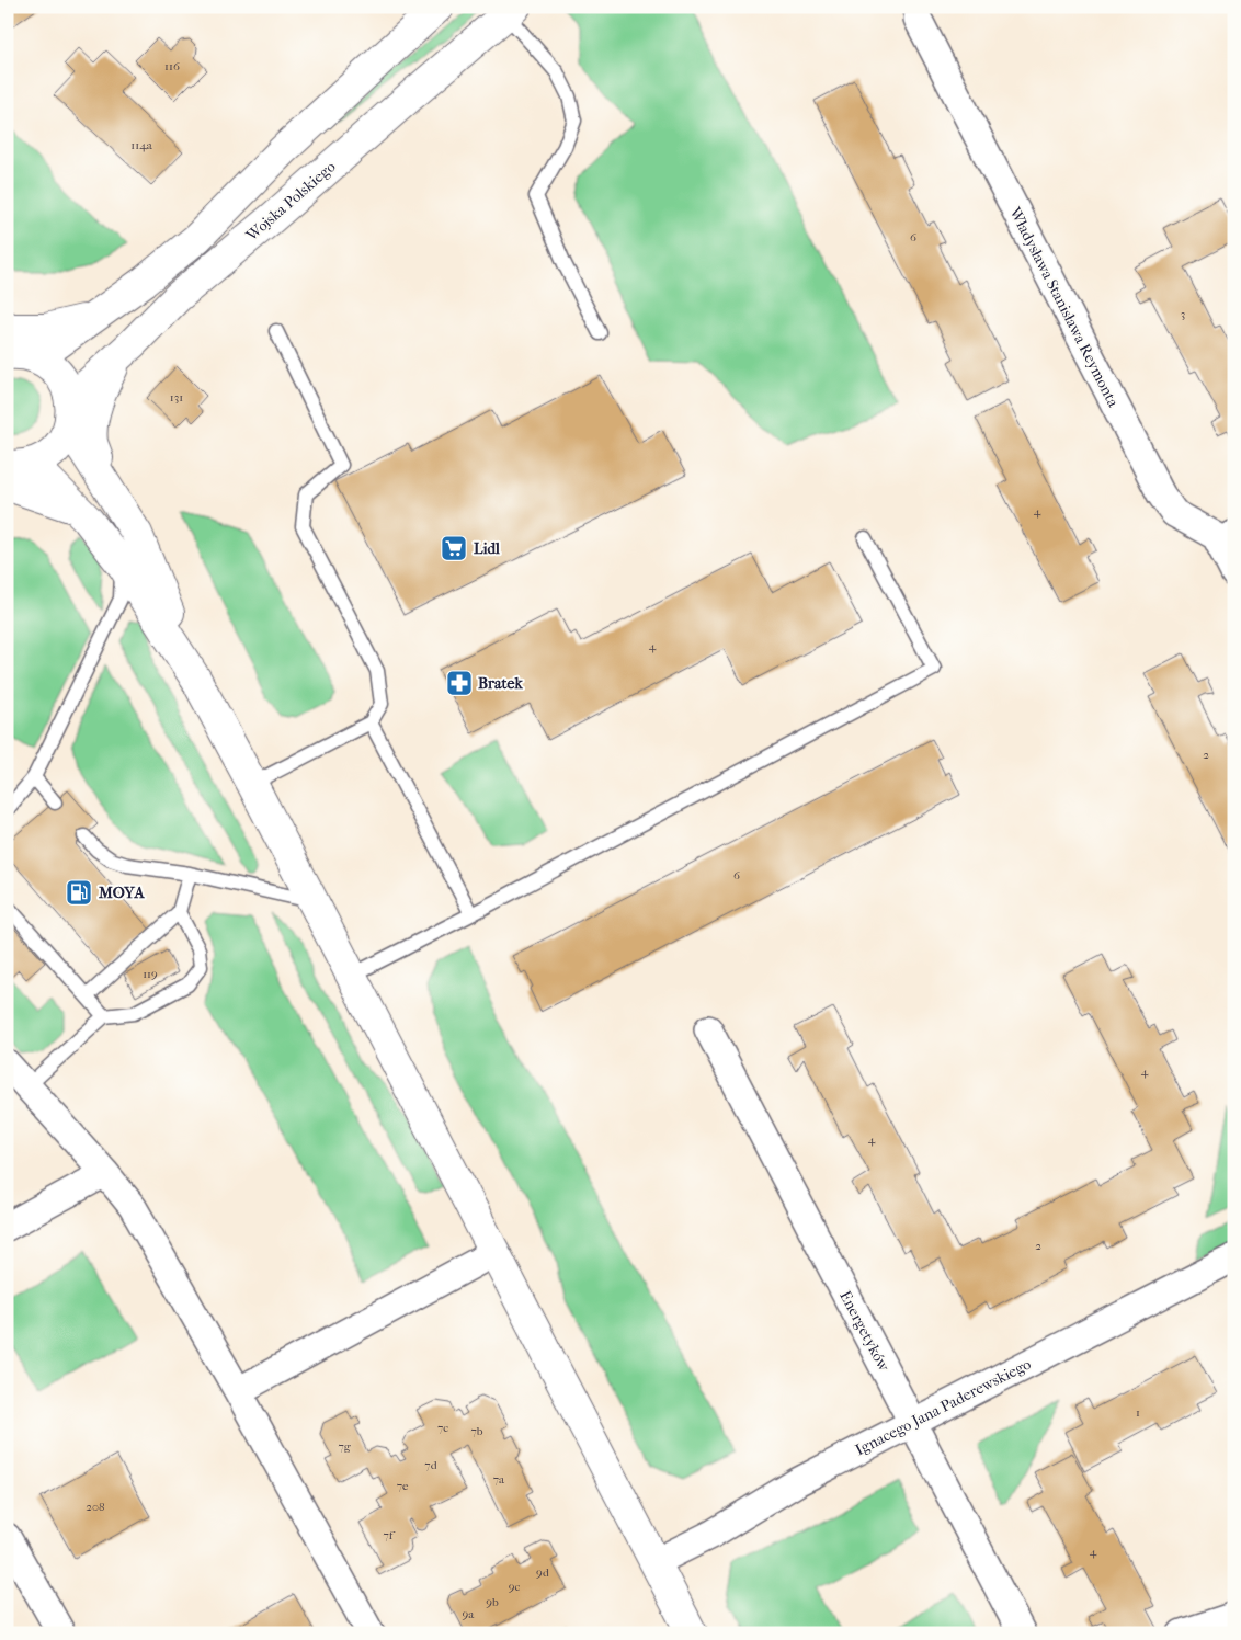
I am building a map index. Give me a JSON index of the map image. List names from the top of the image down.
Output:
{
  "streets": {
    "street": [
      "Wojska Polskiego",
      "Władysława Stanisława Reymonta",
      "Energetyków",
      "Ignacego Jana Paderewskiego"
    ]
  },
  "crossings": [
    ["Energetyków", "Ignacego Jana Paderewskiego"]
  ],
  "places": {
    "supermarket": ["Lidl"],
    "pharmacy": ["Bratek"],
    "fuel station": ["MOYA"]
  },
  "house_numbers": [
    "116",
    "114a",
    "6",
    "3",
    "131",
    "4",
    "4",
    "2",
    "6",
    "119",
    "4",
    "4",
    "2",
    "1",
    "7c",
    "7b",
    "7g",
    "7d",
    "7a",
    "7e",
    "208",
    "7f",
    "4",
    "9d",
    "9c",
    "9b",
    "9a"
  ]
}
